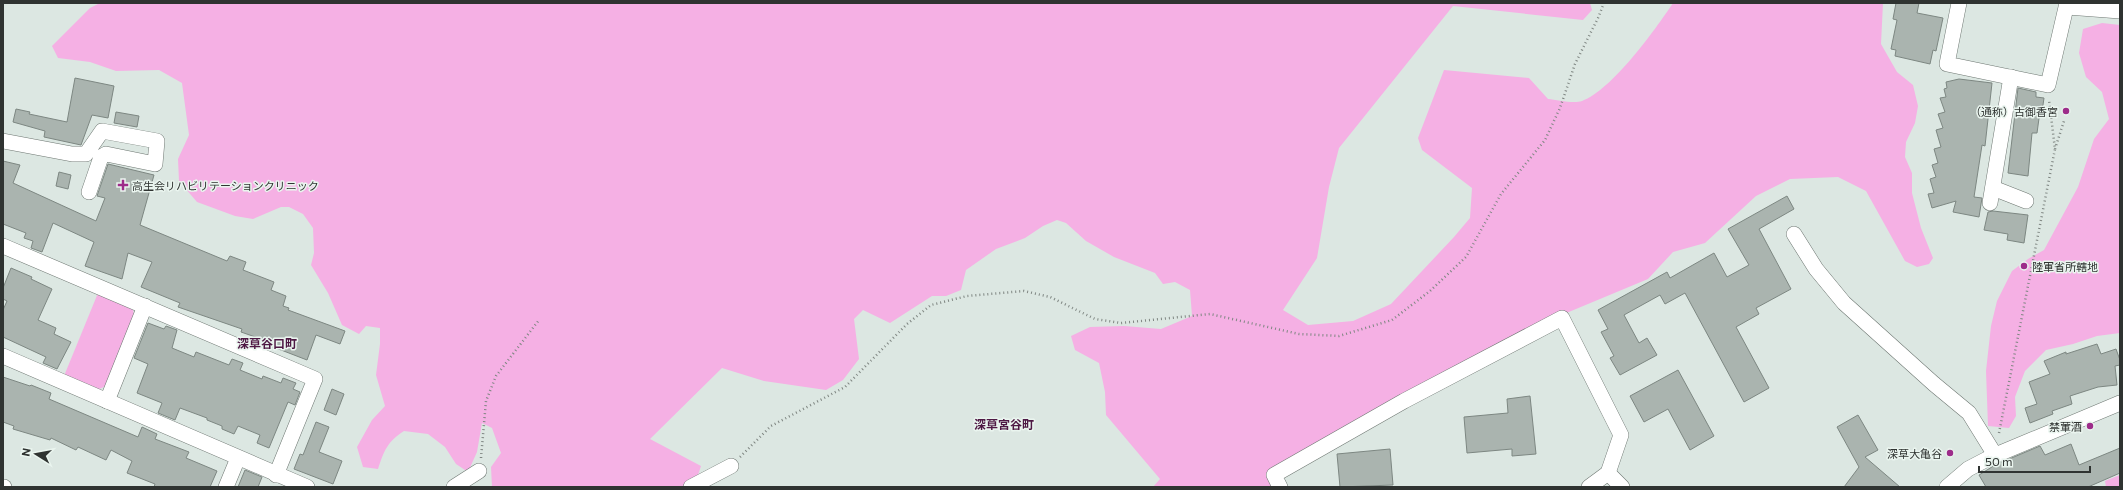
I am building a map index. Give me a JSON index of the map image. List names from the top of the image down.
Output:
{
  "districts": ["深草谷口町", "深草宮谷町"],
  "places": {
    "other": [
      "（通称）古御香宮",
      "陸軍省所轄地",
      "禁葷酒",
      "深草大亀谷"
    ],
    "health": ["高生会リハビリテーションクリニック"]
  },
  "scale_bar": "50 m",
  "north": "left"
}
